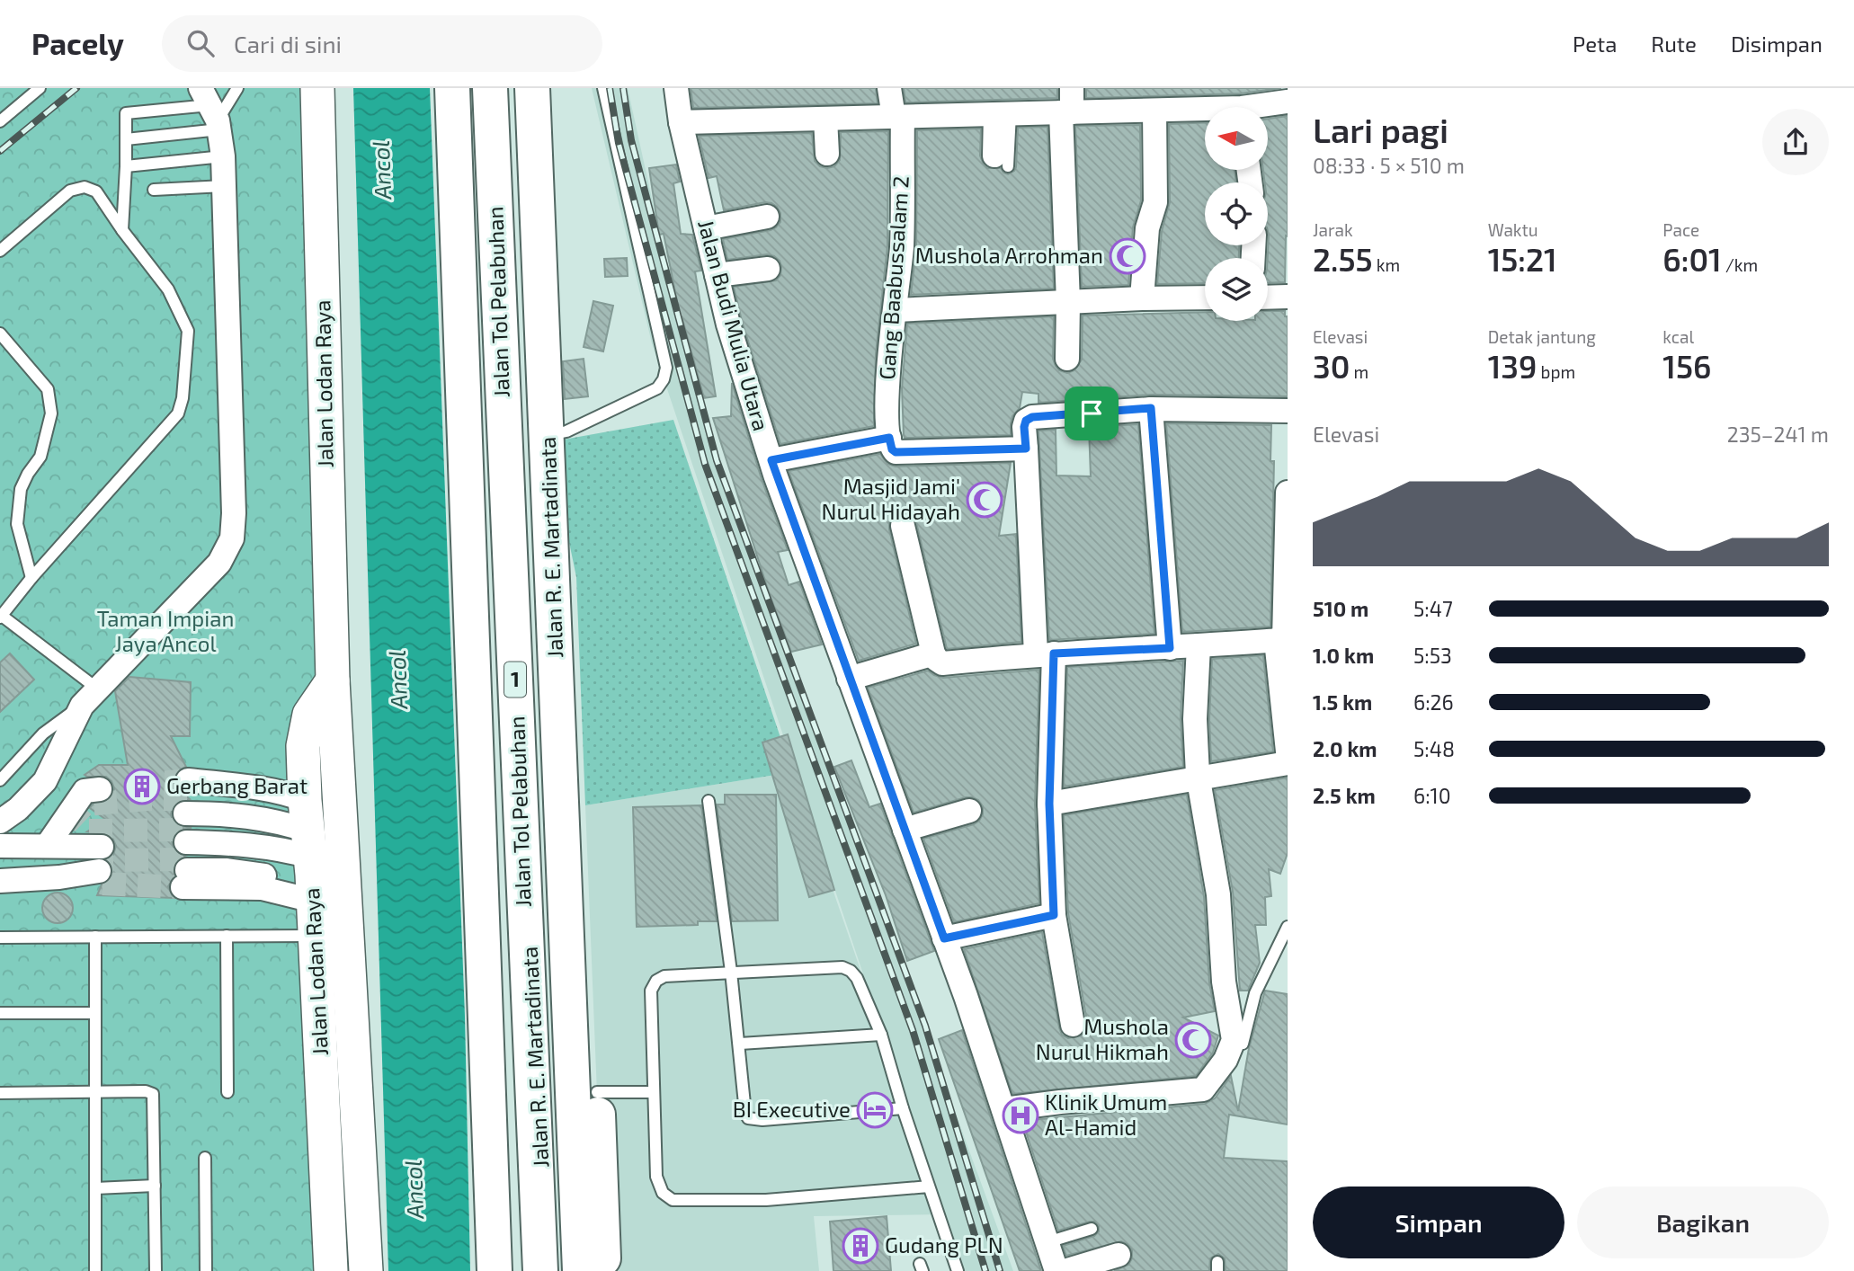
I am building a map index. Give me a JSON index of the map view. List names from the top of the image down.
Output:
{
  "streets": {
    "highway": ["Jalan Tol Pelabuhan", "Jalan R. E. Martadinata", "1"],
    "main road": ["Jalan Lodan Raya"],
    "street": ["Gang Baabussalam 2", "Jalan Budi Mulia Utara"]
  },
  "water": ["Ancol"],
  "parks": ["Taman Impian Jaya Ancol"],
  "places": {
    "mosque": ["Mushola Arrohman", "Masjid Jami' Nurul Hidayah", "Mushola Nurul Hikmah"],
    "building": ["Gerbang Barat", "Gudang PLN"],
    "hotel": ["BI Executive"],
    "hospital": ["Klinik Umum Al-Hamid"]
  },
  "north": "left",
  "page": {
    "header": "Pacely",
    "search": "Cari di sini",
    "nav": ["Peta", "Rute", "Disimpan"],
    "heading": ["Lari pagi", "08:33 · 5 × 510 m"],
    "stats": [
      ["Jarak", "2.55 km"],
      ["Waktu", "15:21"],
      ["Pace", "6:01 /km"],
      ["Elevasi", "30 m"],
      ["Detak jantung", "139 bpm"],
      ["kcal", "156"]
    ],
    "chart": ["Elevasi", "235–241 m"],
    "list": [
      {
        "name": "510 m",
        "note": "5:47"
      },
      {
        "name": "1.0 km",
        "note": "5:53"
      },
      {
        "name": "1.5 km",
        "note": "6:26"
      },
      {
        "name": "2.0 km",
        "note": "5:48"
      },
      {
        "name": "2.5 km",
        "note": "6:10"
      }
    ],
    "buttons": ["Simpan", "Bagikan"]
  }
}
